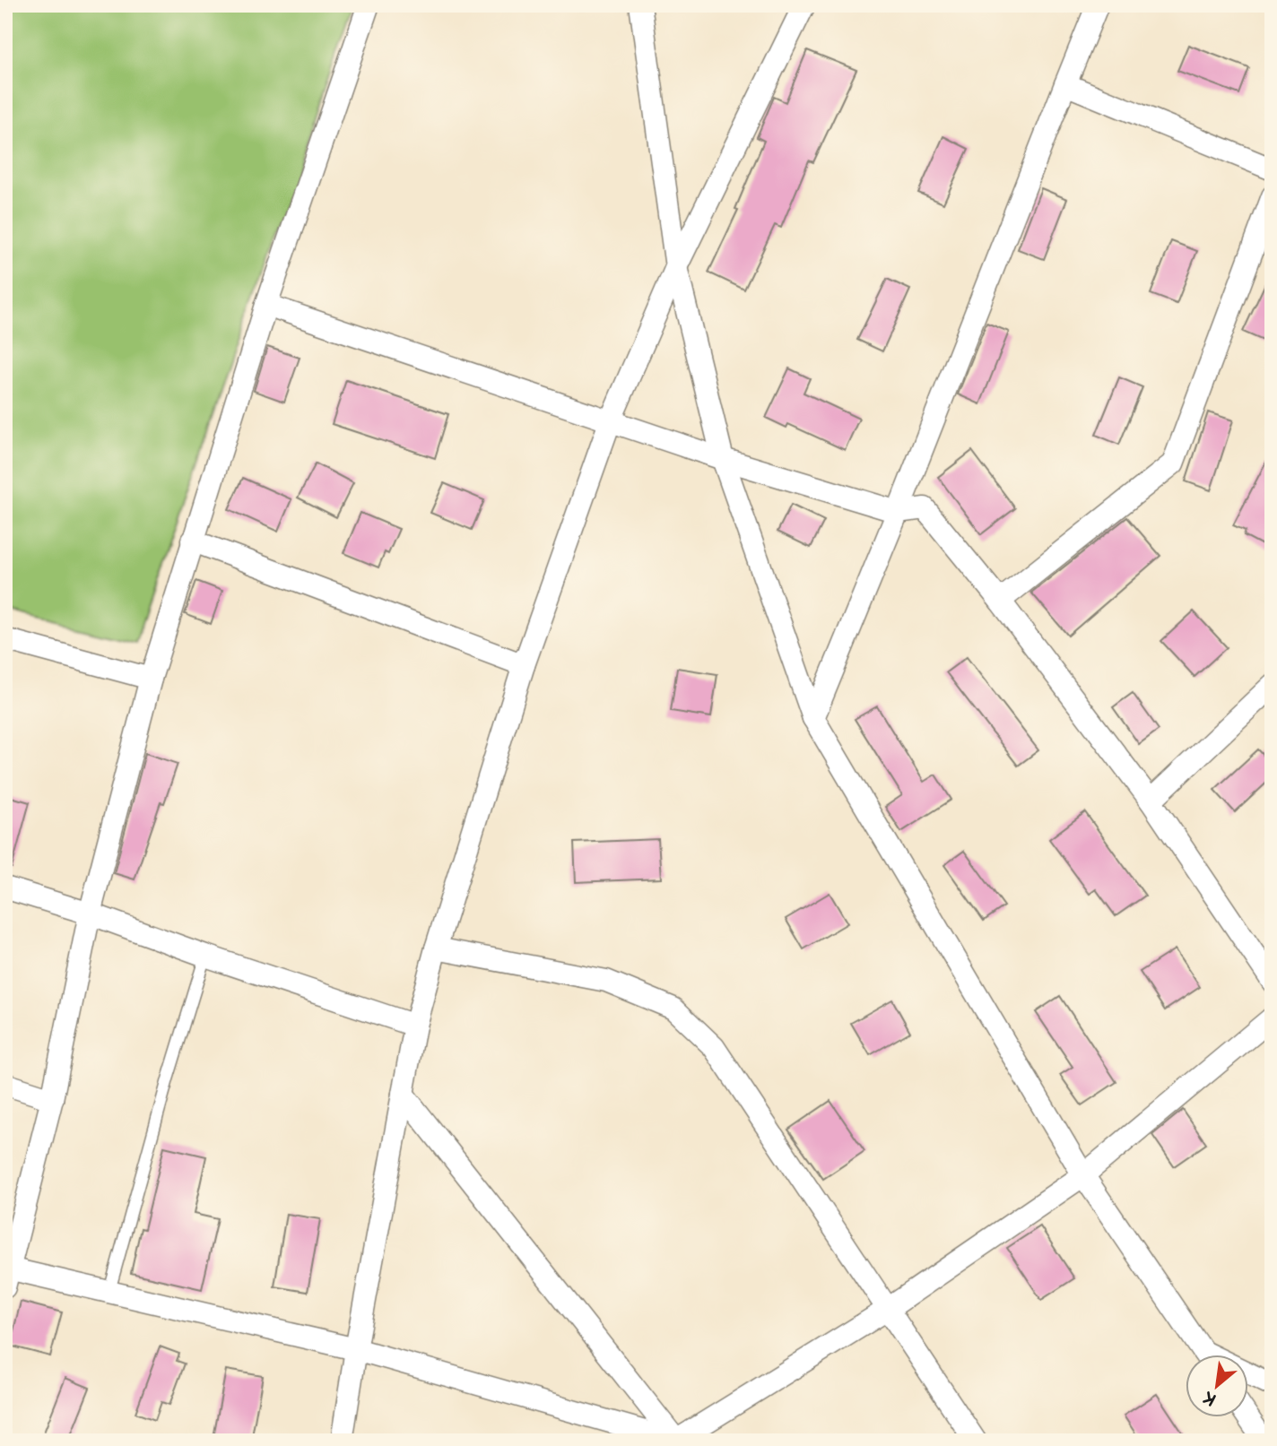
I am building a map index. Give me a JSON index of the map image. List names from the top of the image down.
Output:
{
  "north": "bottom left"
}
